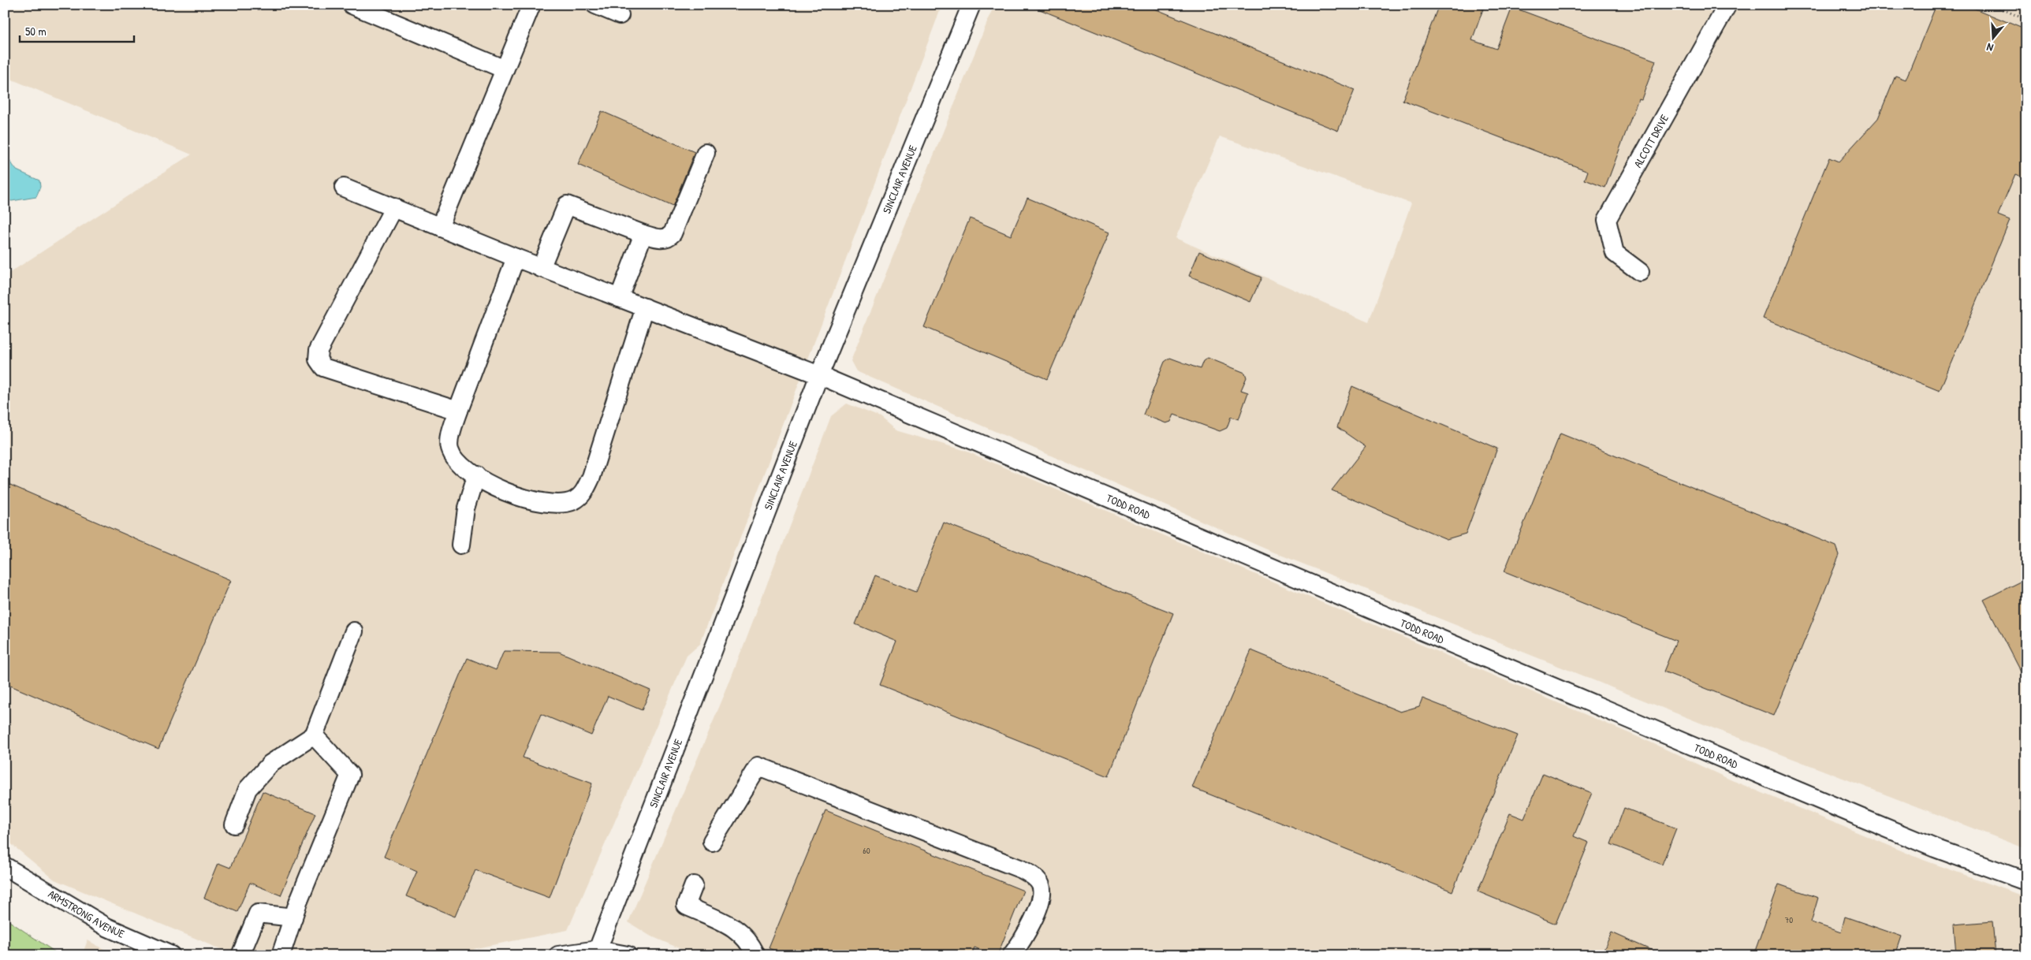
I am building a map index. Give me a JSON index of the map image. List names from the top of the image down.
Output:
{
  "streets": {
    "street": [
      "ALCOTT DRIVE",
      "SINCLAIR AVENUE",
      "TODD ROAD",
      "ARMSTRONG AVENUE"
    ]
  },
  "crossings": [
    ["SINCLAIR AVENUE", "TODD ROAD"]
  ],
  "house_numbers": ["60", "70"],
  "scale_bar": "50 m",
  "north": "bottom"
}
